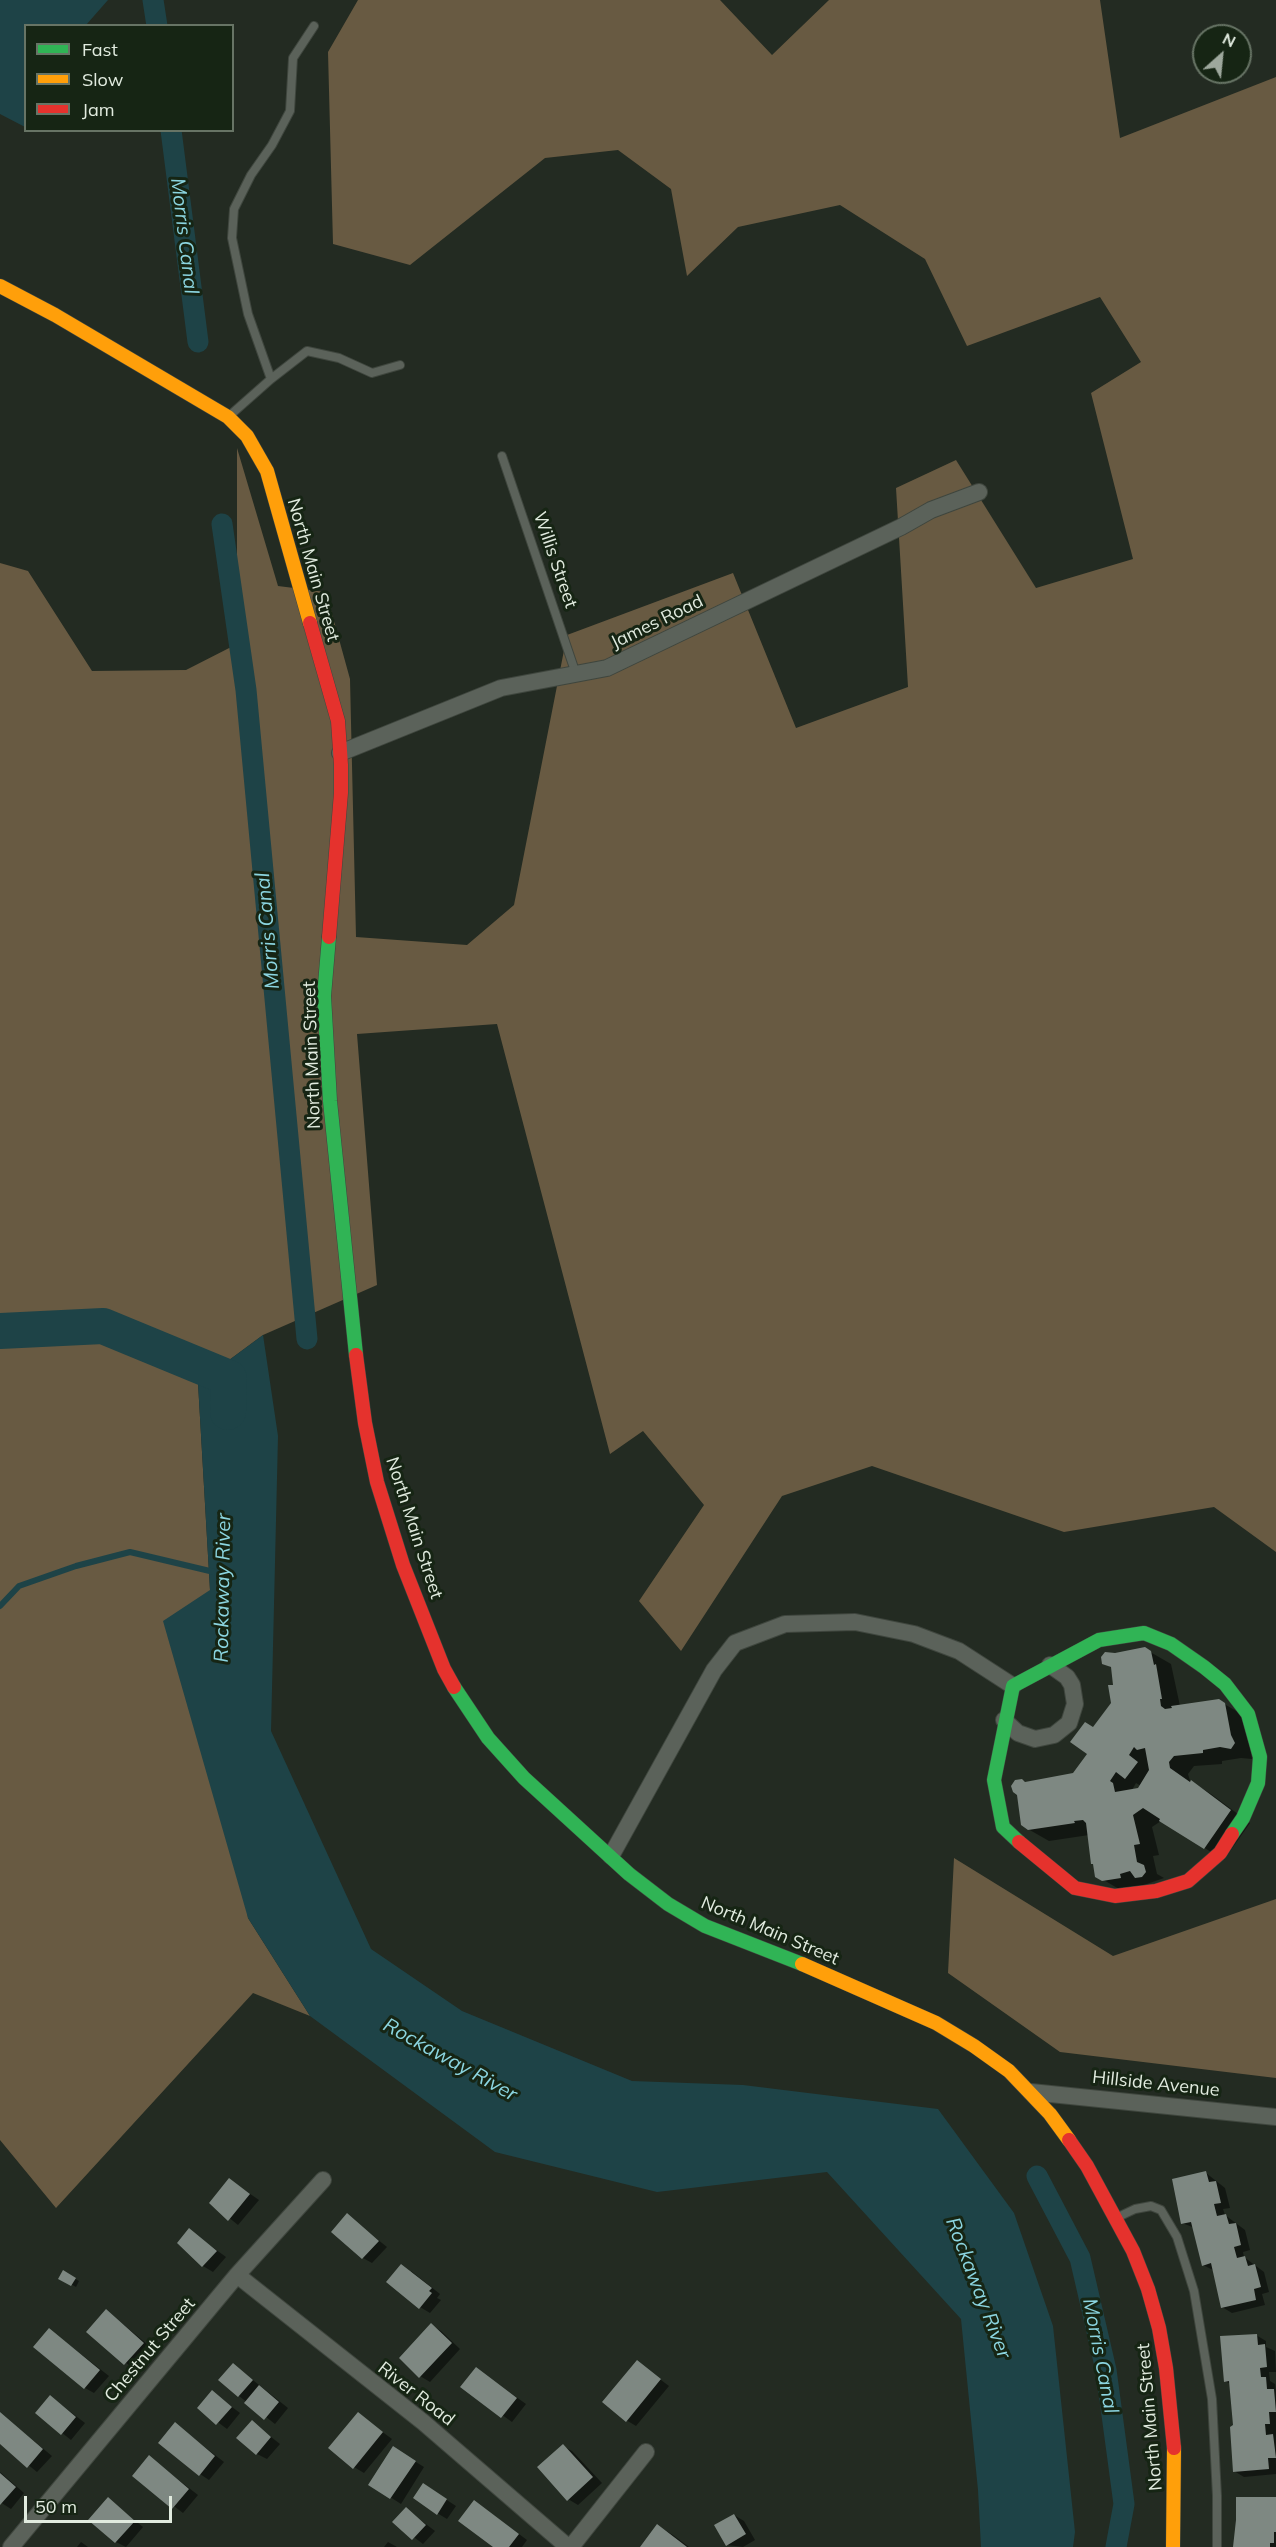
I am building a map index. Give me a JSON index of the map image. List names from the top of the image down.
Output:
{
  "streets": {
    "street": [
      "North Main Street",
      "James Road",
      "Hillside Avenue",
      "Chestnut Street",
      "River Road"
    ],
    "lane": ["Willis Street"]
  },
  "crossings": [
    ["Willis Street", "James Road"],
    ["North Main Street", "James Road"],
    ["North Main Street", "Hillside Avenue"],
    ["Chestnut Street", "River Road"]
  ],
  "water": ["Morris Canal", "Rockaway River"],
  "legend": ["Fast", "Slow", "Jam"],
  "scale_bar": "50 m",
  "north": "top right"
}
